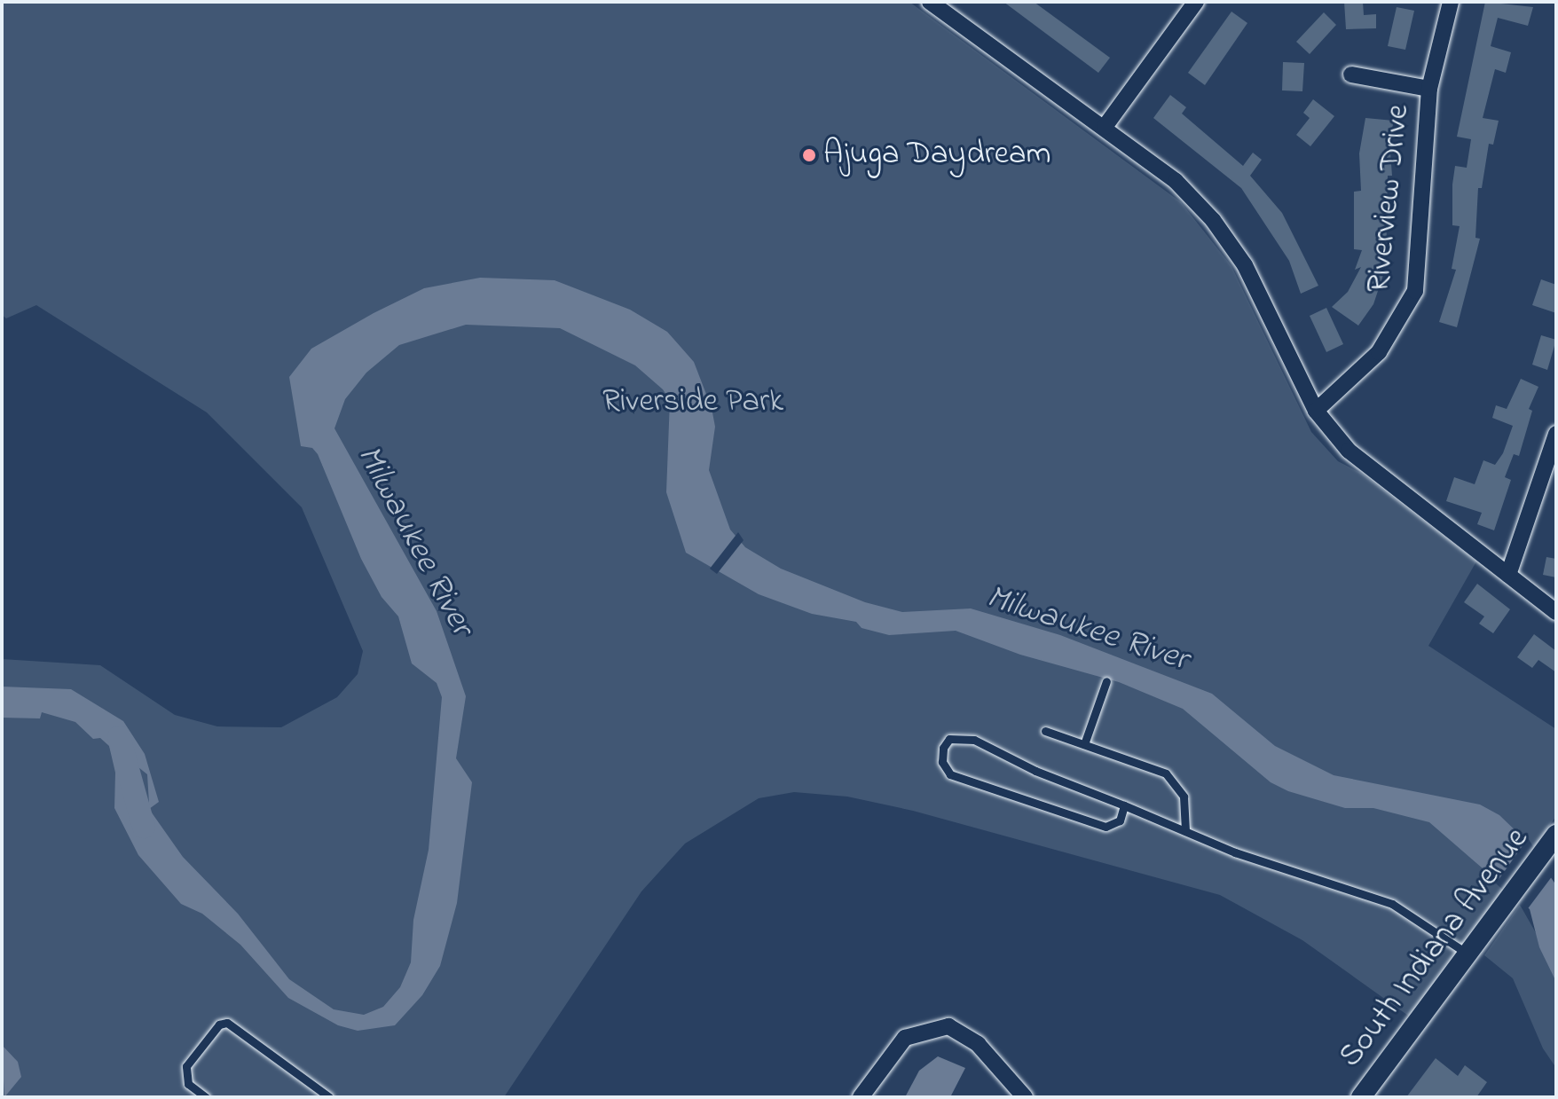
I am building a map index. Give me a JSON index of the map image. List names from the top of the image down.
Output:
{
  "streets": {
    "street": ["Riverview Drive", "South Indiana Avenue"]
  },
  "water": ["Milwaukee River"],
  "parks": ["Riverside Park"],
  "places": ["Ajuga Daydream"]
}
